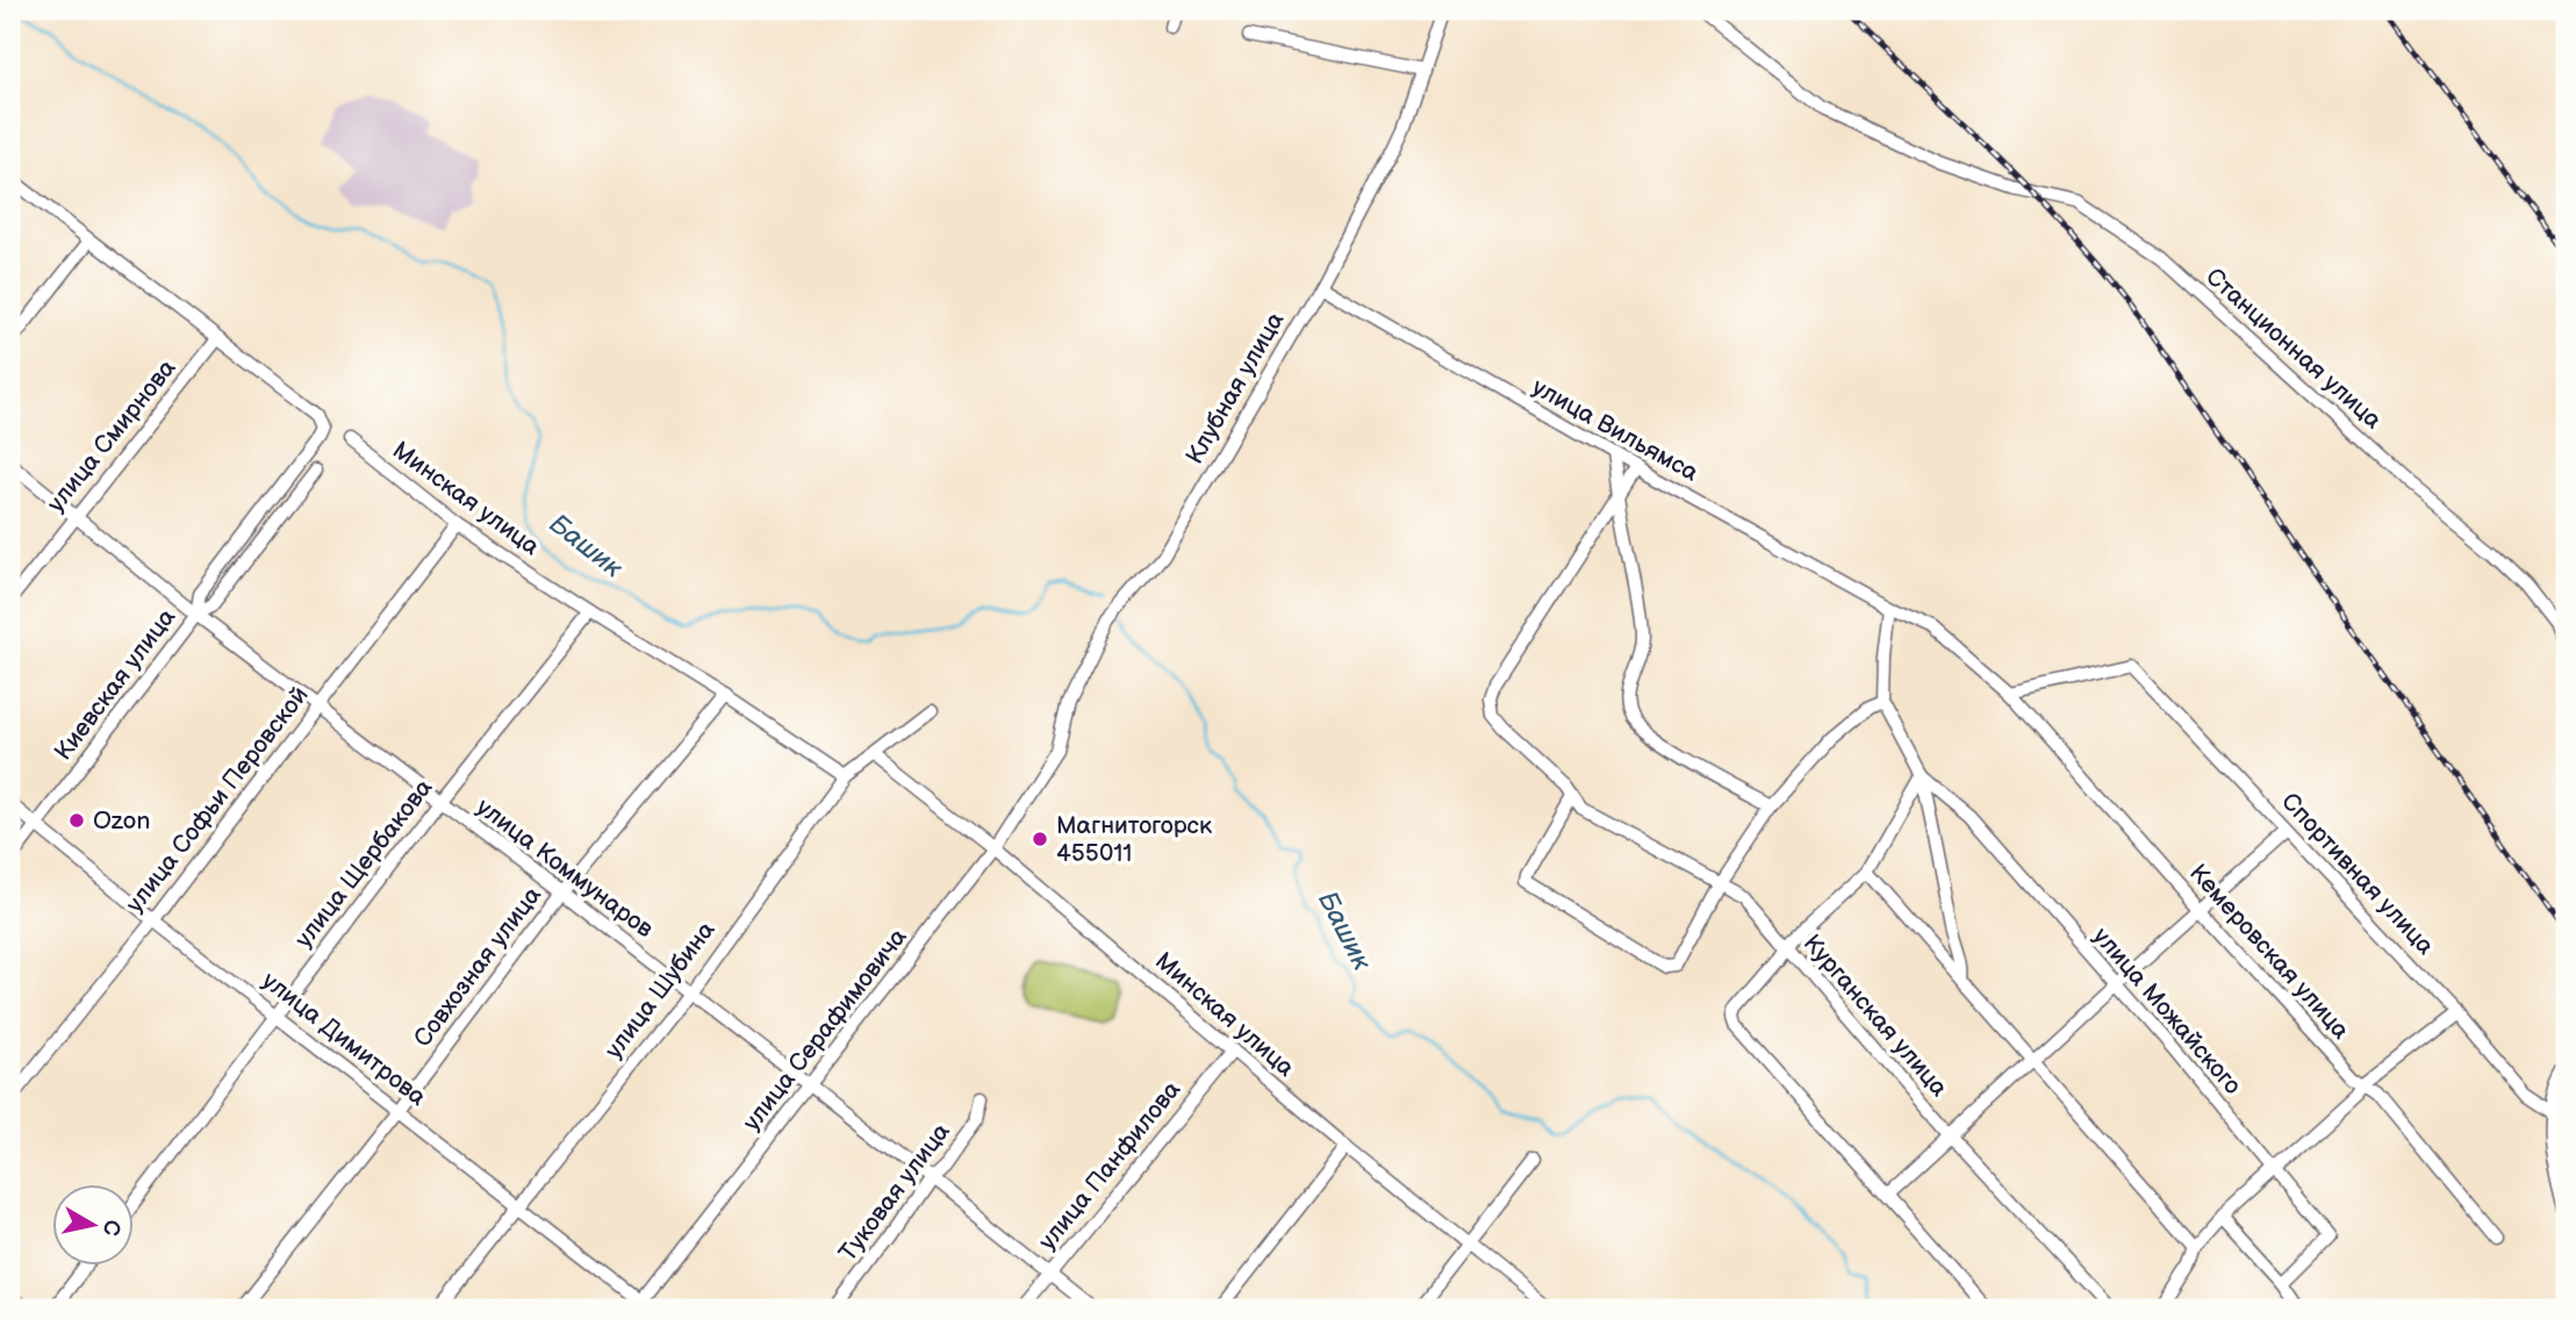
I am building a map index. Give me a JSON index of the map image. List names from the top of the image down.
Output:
{
  "streets": {
    "street": [
      "Станционная улица",
      "Клубная улица",
      "улица Вильямса",
      "улица Смирнова",
      "Минская улица",
      "Киевская улица",
      "улица Софьи Перовской",
      "улица Щербакова",
      "улица Коммунаров",
      "Спортивная улица",
      "Кемеровская улица",
      "Совхозная улица",
      "улица Шубина",
      "улица Можайского",
      "Курганская улица",
      "улица Серафимовича",
      "улица Димитрова",
      "улица Панфилова",
      "Туковая улица"
    ]
  },
  "crossings": [
    ["Клубная улица", "улица Вильямса"],
    ["Клубная улица", "улица Серафимовича"],
    ["улица Вильямса", "Спортивная улица"],
    ["улица Вильямса", "Кемеровская улица"],
    ["улица Смирнова", "Киевская улица"],
    ["улица Смирнова", "улица Коммунаров"],
    ["Минская улица", "улица Софьи Перовской"],
    ["Минская улица", "улица Щербакова"],
    ["Минская улица", "Совхозная улица"],
    ["Минская улица", "улица Шубина"],
    ["Минская улица", "улица Серафимовича"],
    ["Минская улица", "улица Панфилова"],
    ["Киевская улица", "улица Коммунаров"],
    ["Киевская улица", "улица Димитрова"],
    ["улица Софьи Перовской", "улица Коммунаров"],
    ["улица Софьи Перовской", "улица Димитрова"],
    ["улица Щербакова", "улица Коммунаров"],
    ["улица Щербакова", "улица Димитрова"],
    ["улица Коммунаров", "Совхозная улица"],
    ["улица Коммунаров", "улица Шубина"],
    ["улица Коммунаров", "улица Серафимовича"],
    ["улица Коммунаров", "улица Панфилова"],
    ["улица Коммунаров", "Туковая улица"],
    ["Спортивная улица", "Кемеровская улица"],
    ["Совхозная улица", "улица Димитрова"],
    ["улица Шубина", "улица Димитрова"],
    ["улица Серафимовича", "улица Димитрова"]
  ],
  "water": ["Башик"],
  "places": ["Ozon", "Магнитогорск 455011"],
  "north": "right"
}
